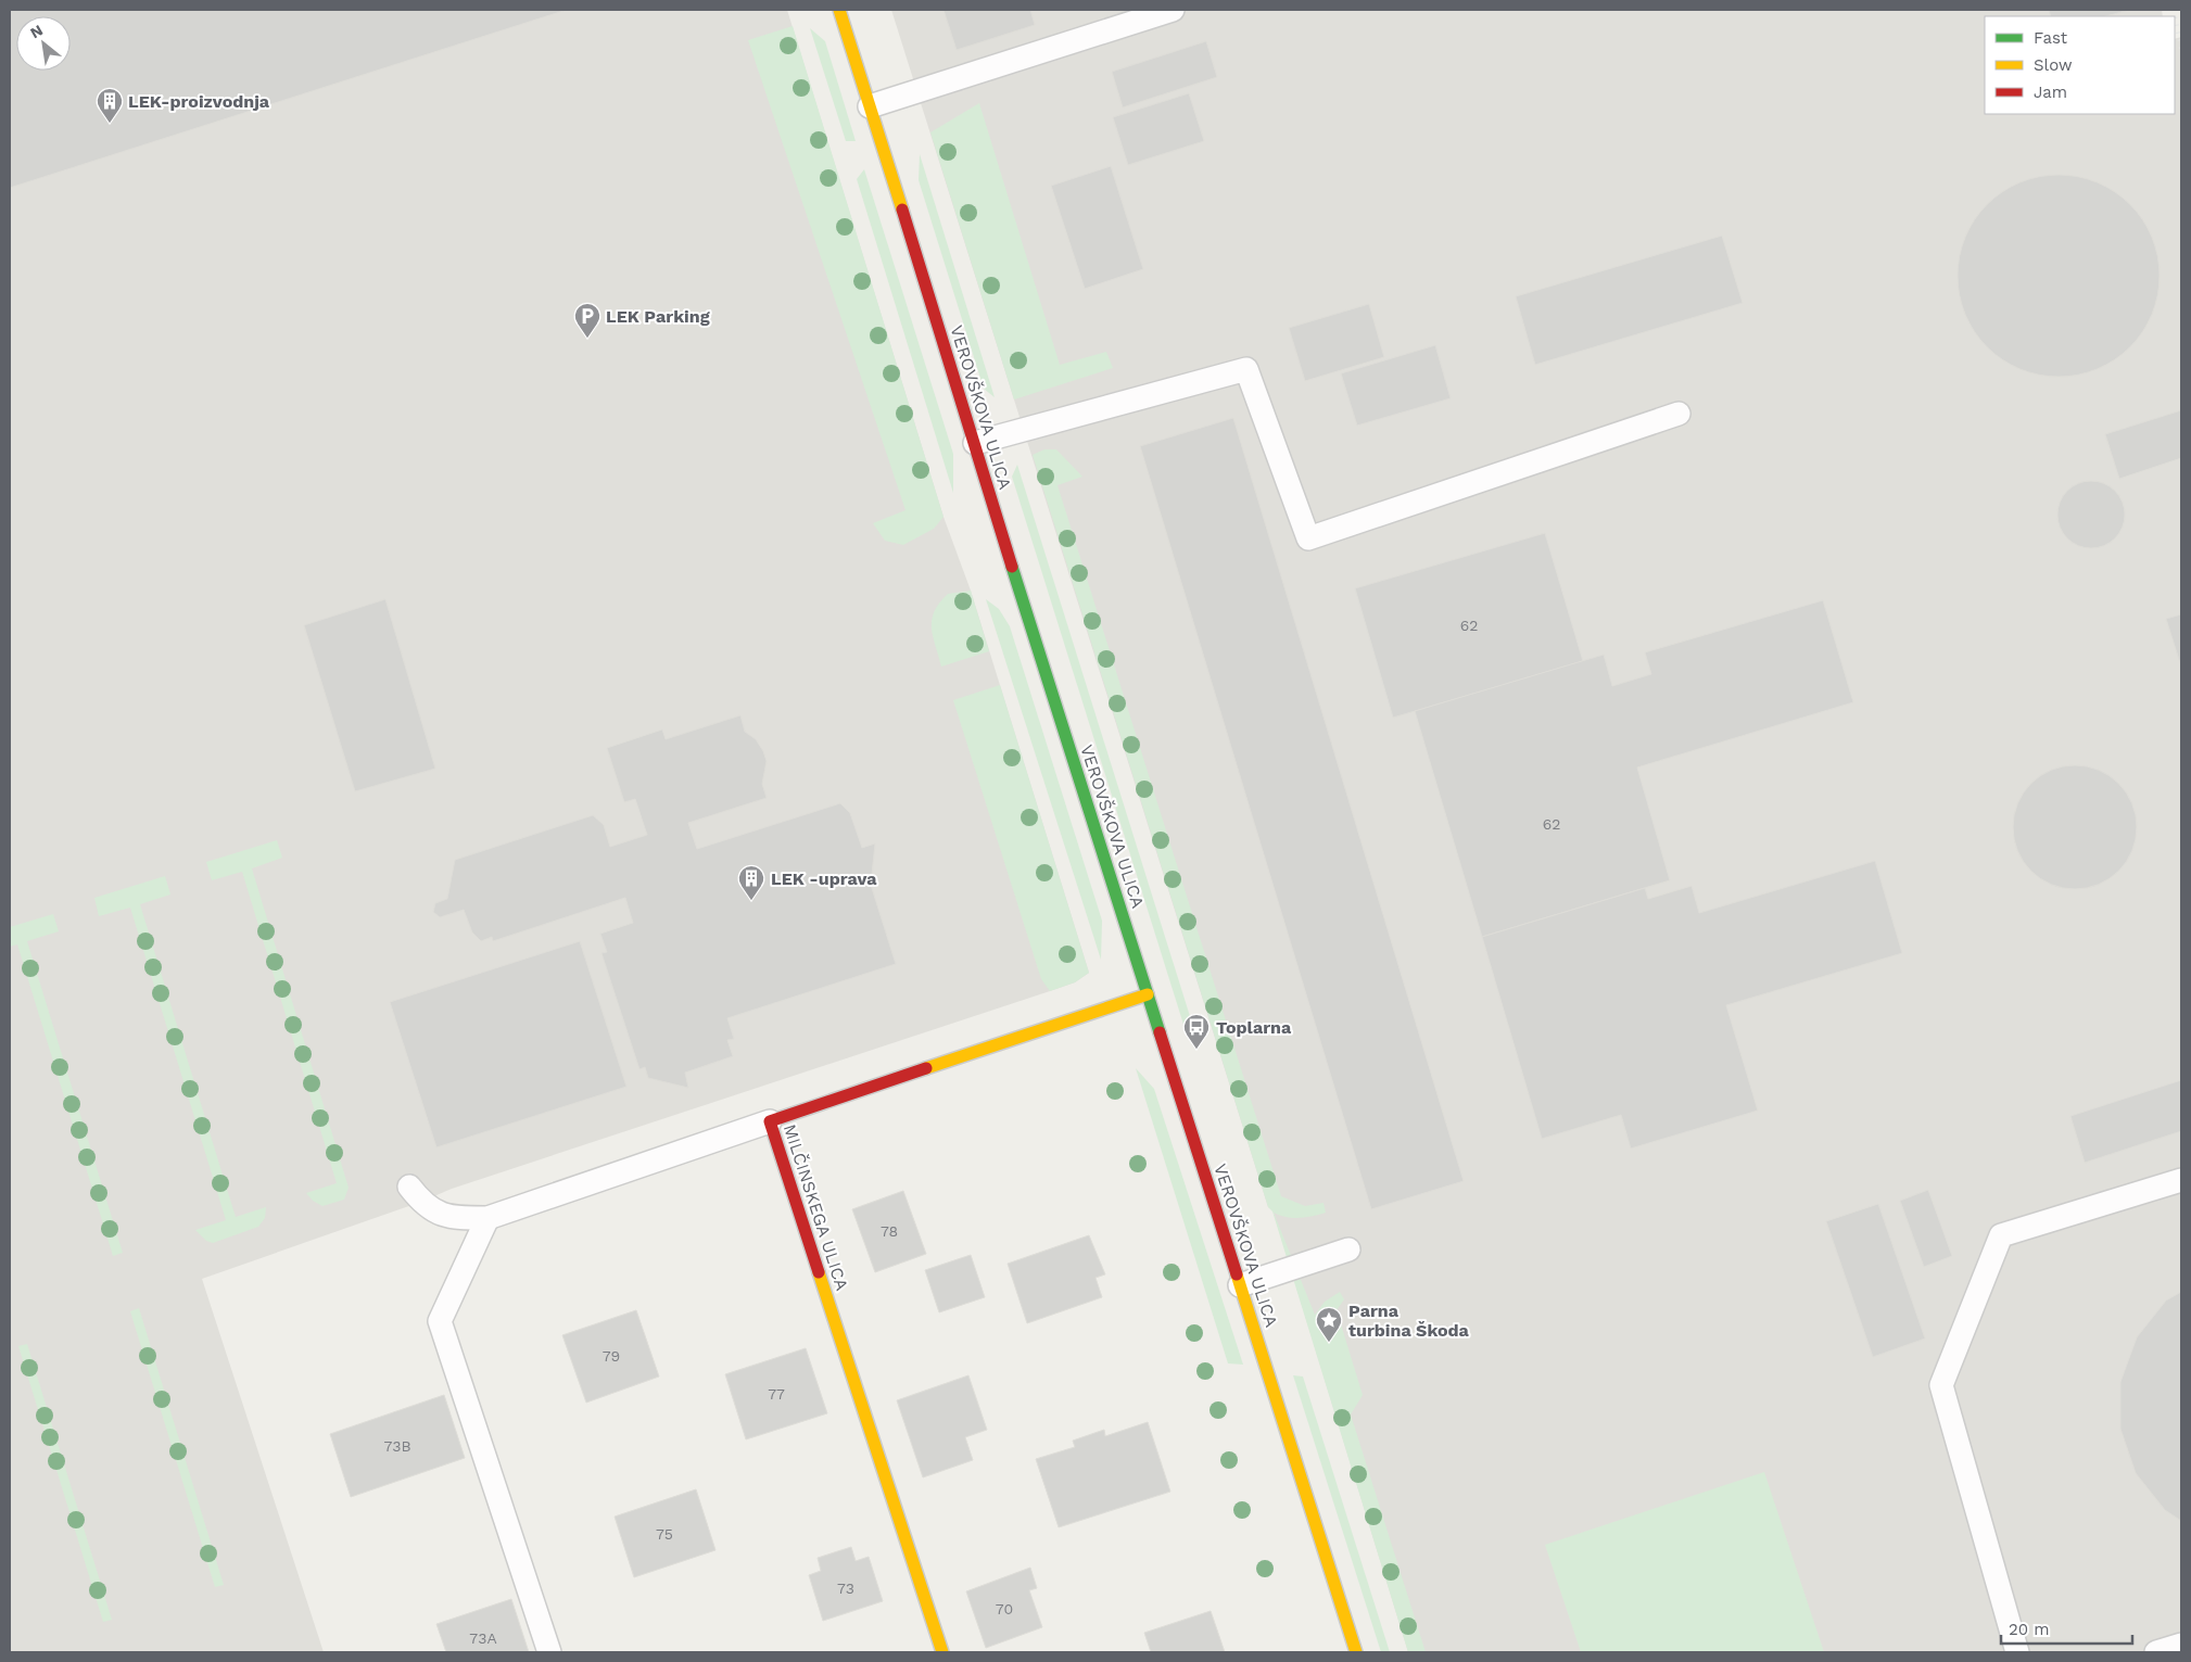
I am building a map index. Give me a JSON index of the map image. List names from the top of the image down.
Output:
{
  "streets": {
    "street": ["VEROVŠKOVA ULICA", "MILČINSKEGA ULICA"]
  },
  "crossings": [
    ["VEROVŠKOVA ULICA", "MILČINSKEGA ULICA"]
  ],
  "places": {
    "building": ["LEK-proizvodnja", "LEK -uprava"],
    "parking": ["LEK Parking"],
    "bus stop": ["Toplarna"],
    "place": ["Parna turbina Škoda"]
  },
  "house_numbers": [
    "62",
    "62",
    "78",
    "79",
    "77",
    "73B",
    "75",
    "73",
    "70",
    "73A"
  ],
  "legend": ["Fast", "Slow", "Jam"],
  "scale_bar": "20 m",
  "north": "top left"
}
